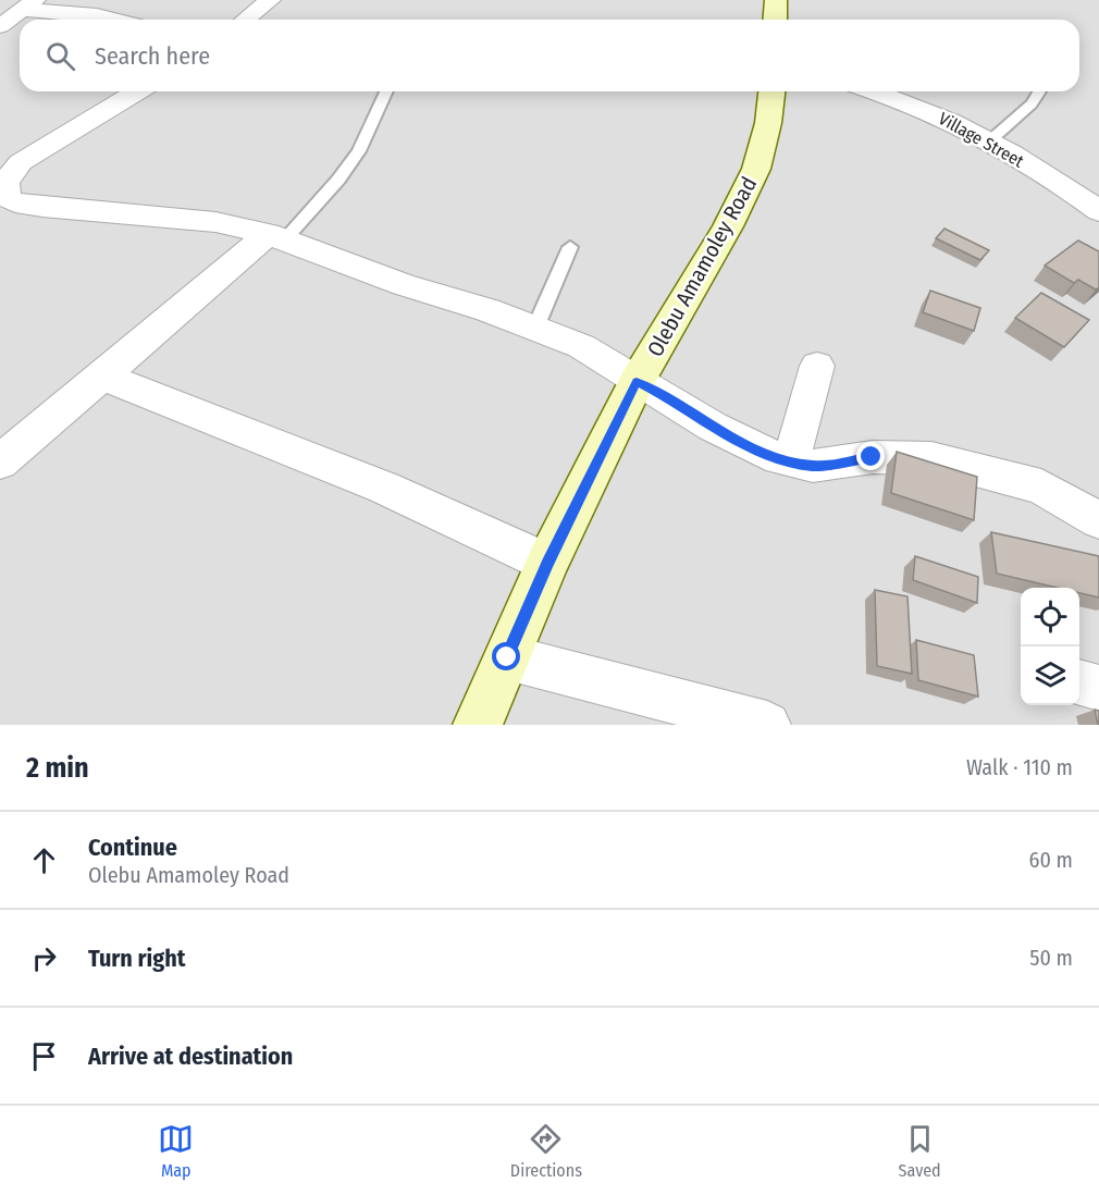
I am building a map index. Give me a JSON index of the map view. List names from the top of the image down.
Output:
{
  "streets": {
    "street": ["Village Street", "Olebu Amamoley Road"]
  },
  "page": {
    "search": "Search here",
    "heading": ["2 min", "Walk · 110 m"],
    "list": [
      ["Continue", "Olebu Amamoley Road", "60 m"],
      ["Turn right", "50 m"],
      "Arrive at destination"
    ],
    "nav": ["Map", "Directions", "Saved"]
  }
}
